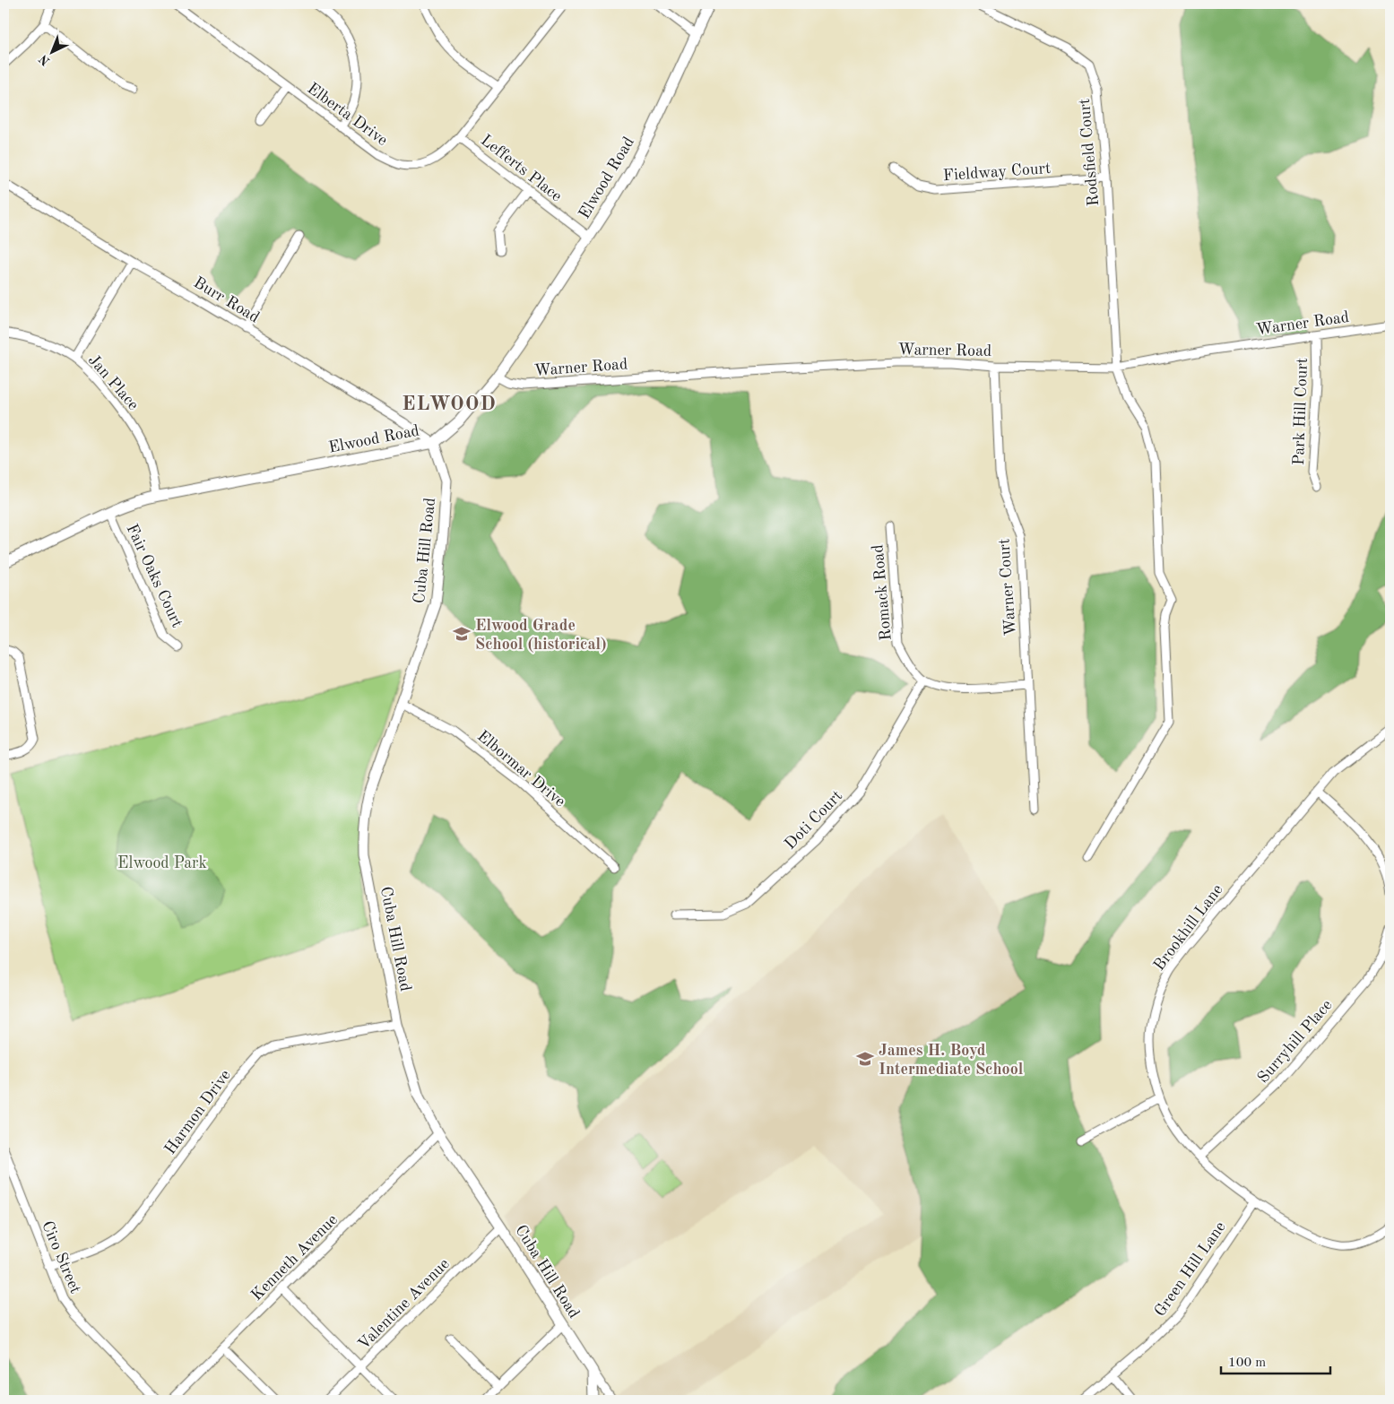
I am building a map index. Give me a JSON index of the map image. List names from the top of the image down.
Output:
{
  "streets": {
    "main road": ["Elwood Road", "Cuba Hill Road"],
    "street": [
      "Elberta Drive",
      "Rodsfield Court",
      "Lefferts Place",
      "Fieldway Court",
      "Burr Road",
      "Warner Road",
      "Jan Place",
      "Park Hill Court",
      "Fair Oaks Court",
      "Warner Court",
      "Romack Road",
      "Elbormar Drive",
      "Doti Court",
      "Brookhill Lane",
      "Surryhill Place",
      "Harmon Drive",
      "Ciro Street",
      "Kenneth Avenue",
      "Green Hill Lane",
      "Valentine Avenue"
    ]
  },
  "crossings": [
    ["Elberta Drive", "Lefferts Place"],
    ["Rodsfield Court", "Fieldway Court"],
    ["Rodsfield Court", "Warner Road"],
    ["Lefferts Place", "Elwood Road"],
    ["Elwood Road", "Burr Road"],
    ["Elwood Road", "Warner Road"],
    ["Elwood Road", "Jan Place"],
    ["Elwood Road", "Cuba Hill Road"],
    ["Elwood Road", "Fair Oaks Court"],
    ["Burr Road", "Cuba Hill Road"],
    ["Warner Road", "Park Hill Court"],
    ["Warner Road", "Warner Court"],
    ["Cuba Hill Road", "Elbormar Drive"],
    ["Cuba Hill Road", "Harmon Drive"],
    ["Cuba Hill Road", "Kenneth Avenue"],
    ["Cuba Hill Road", "Valentine Avenue"],
    ["Romack Road", "Doti Court"],
    ["Brookhill Lane", "Surryhill Place"],
    ["Brookhill Lane", "Green Hill Lane"],
    ["Harmon Drive", "Ciro Street"]
  ],
  "districts": ["ELWOOD"],
  "parks": ["Elwood Park"],
  "places": {
    "school or university": ["Elwood Grade School (historical)", "James H. Boyd Intermediate School"]
  },
  "scale_bar": "100 m",
  "north": "bottom left"
}
